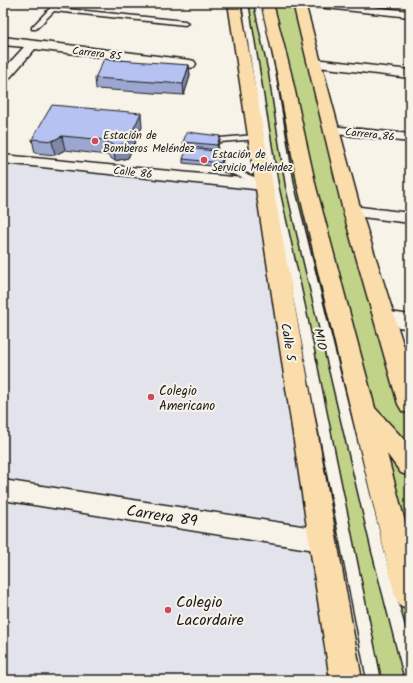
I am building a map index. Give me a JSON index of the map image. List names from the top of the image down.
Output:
{
  "streets": {
    "main road": ["Calle 5"],
    "street": [
      "Carrera 85",
      "Carrera 86",
      "Calle 86",
      "Carrera 89"
    ],
    "lane": ["MIO"]
  },
  "crossings": [
    ["Calle 86", "Calle 5"],
    ["Calle 5", "Carrera 89"]
  ],
  "places": [
    "Estación de Bomberos Meléndez",
    "Estación de Servicio Meléndez",
    "Colegio Americano",
    "Colegio Lacordaire"
  ]
}
